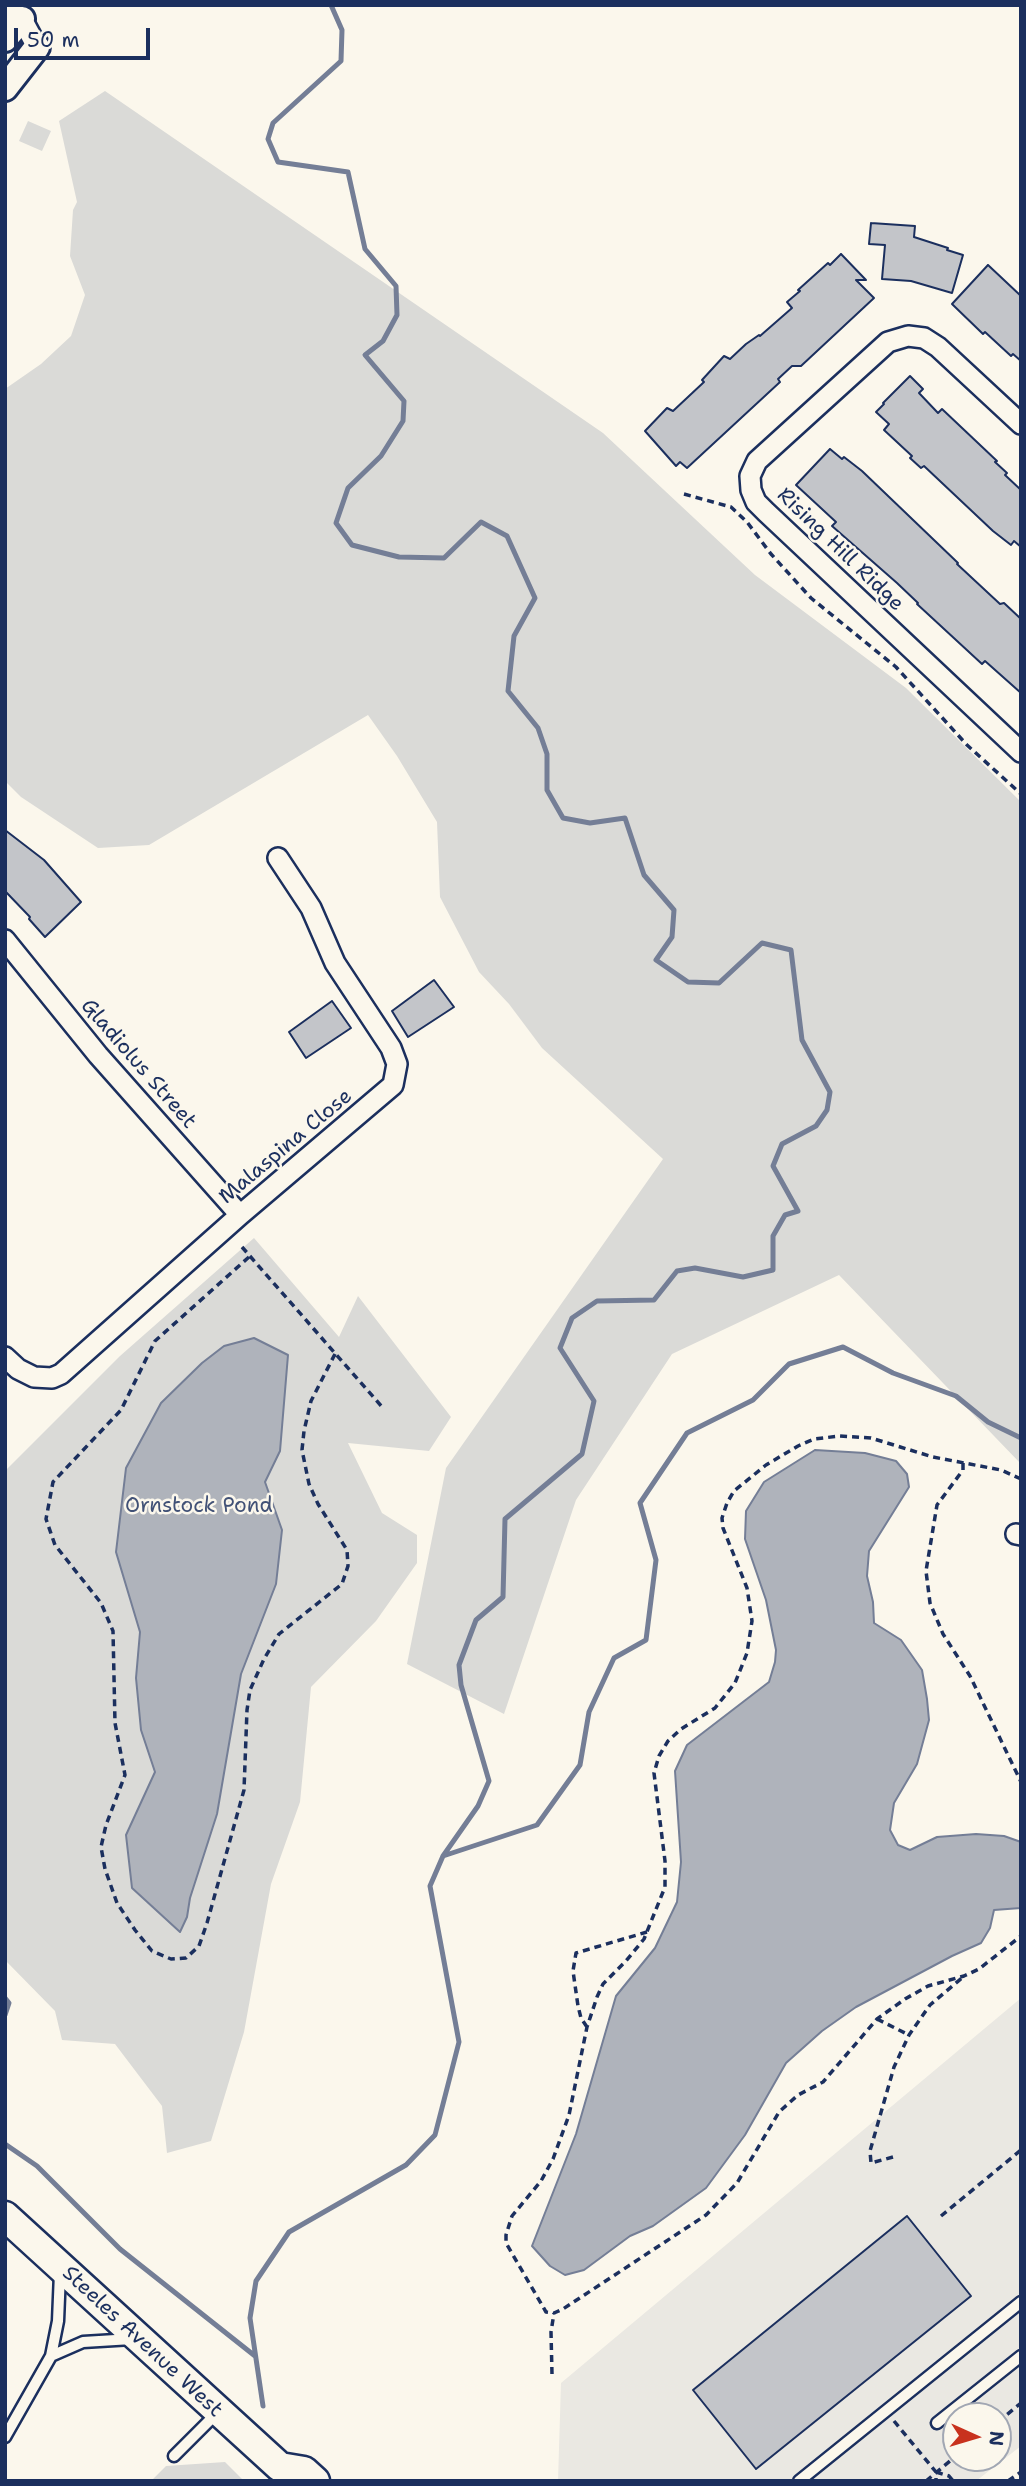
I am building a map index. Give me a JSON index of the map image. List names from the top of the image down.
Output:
{
  "streets": {
    "main road": ["Steeles Avenue West"],
    "street": ["Rising Hill Ridge", "Gladiolus Street", "Malaspina Close"]
  },
  "crossings": [
    ["Gladiolus Street", "Malaspina Close"]
  ],
  "parks": ["Ornstock Pond"],
  "scale_bar": "50 m",
  "north": "right"
}
